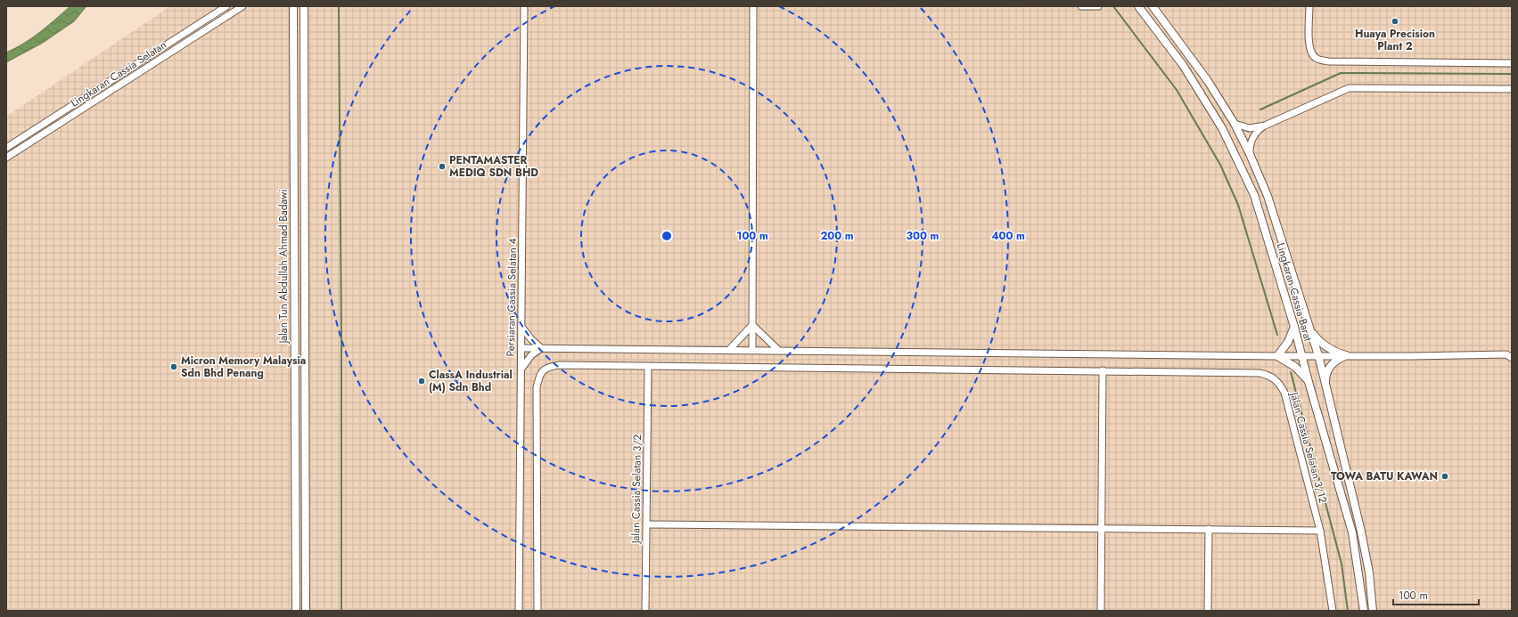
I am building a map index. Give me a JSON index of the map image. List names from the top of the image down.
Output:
{
  "streets": {
    "main road": ["Jalan Tun Abdullah Ahmad Badawi", "Lingkaran Cassia Barat"],
    "street": [
      "Lingkaran Cassia Selatan",
      "Persiaran Cassia Selatan 4",
      "Jalan Cassia Selatan 3/12",
      "Jalan Cassia Selatan 3/2"
    ]
  },
  "crossings": [
    ["Jalan Cassia Selatan 3/12", "Jalan Cassia Selatan 3/2"]
  ],
  "places": [
    "Huaya Precision Plant 2",
    "PENTAMASTER MEDIQ SDN BHD",
    "Micron Memory Malaysia Sdn Bhd Penang",
    "ClassA Industrial (M) Sdn Bhd",
    "TOWA BATU KAWAN"
  ],
  "scale_bar": "100 m",
  "rings": [
    "100 m",
    "200 m",
    "300 m",
    "400 m"
  ]
}
